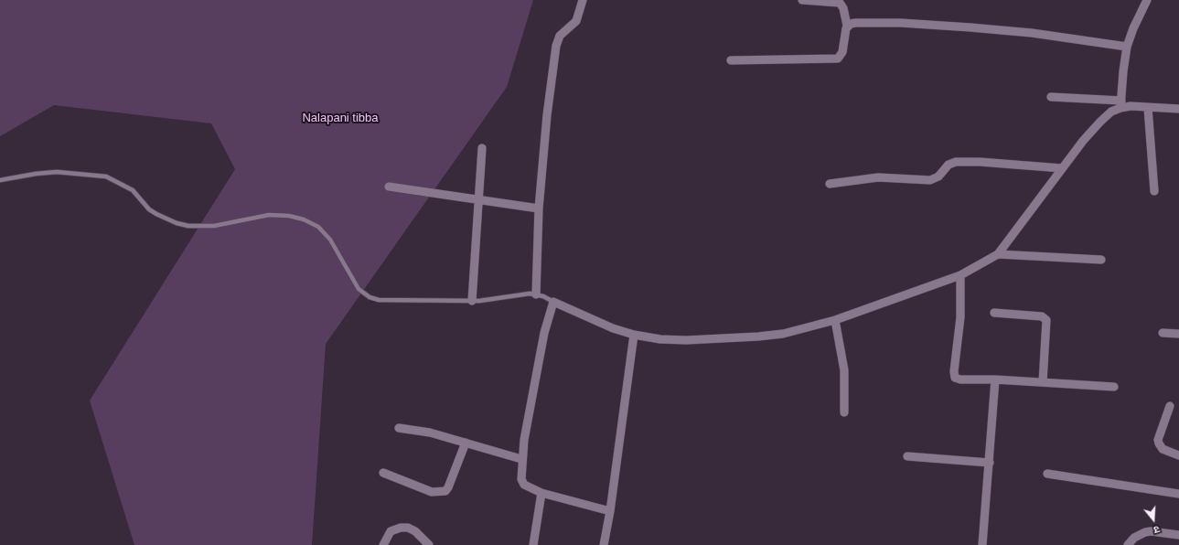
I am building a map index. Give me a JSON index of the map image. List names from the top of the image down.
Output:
{
  "parks": ["Nalapani tibba"],
  "north": "bottom"
}
